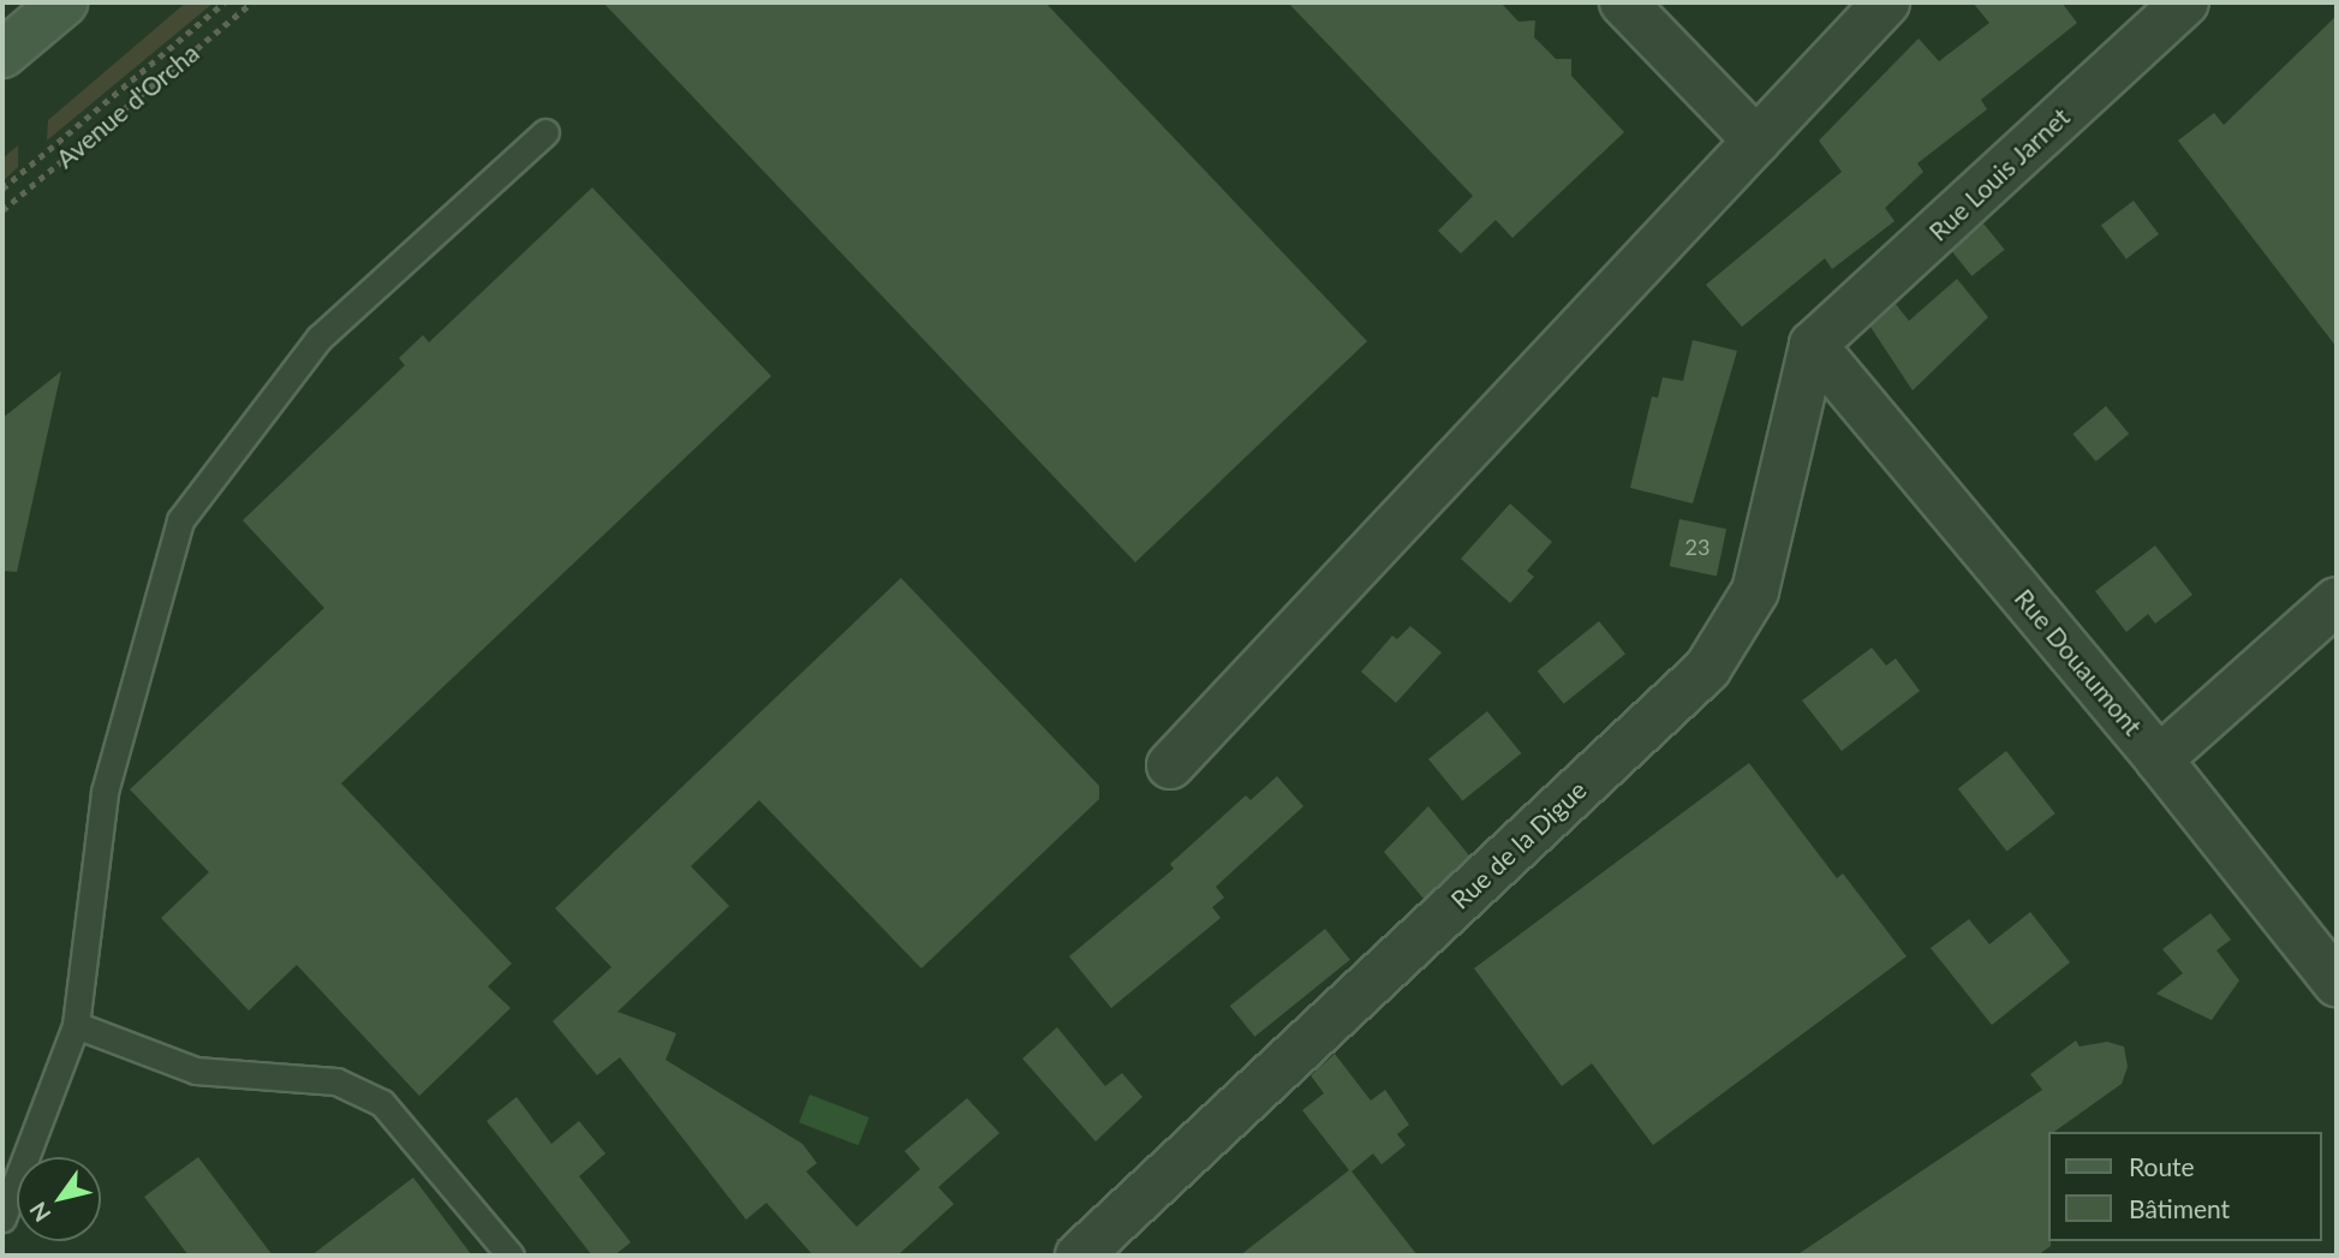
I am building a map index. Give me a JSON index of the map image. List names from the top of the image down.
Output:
{
  "streets": {
    "street": ["Rue Louis Jarnet", "Rue Douaumont", "Rue de la Digue"],
    "path": ["Avenue d'Orcha"]
  },
  "crossings": [
    ["Rue Louis Jarnet", "Rue Douaumont"],
    ["Rue Louis Jarnet", "Rue de la Digue"],
    ["Rue Douaumont", "Rue de la Digue"]
  ],
  "house_numbers": ["23"],
  "legend": ["Route", "Bâtiment"],
  "north": "bottom left"
}
